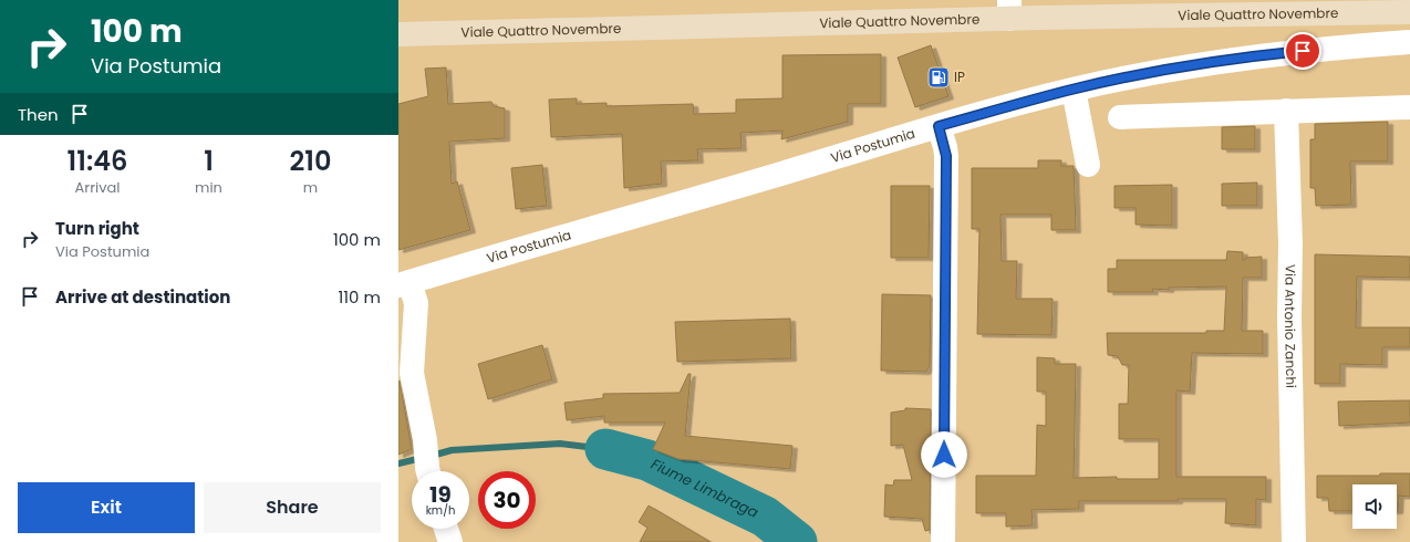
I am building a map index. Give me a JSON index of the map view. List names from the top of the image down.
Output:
{
  "streets": {
    "main road": ["Viale Quattro Novembre"],
    "street": ["Via Postumia", "Via Antonio Zanchi"]
  },
  "water": ["Fiume Limbraga"],
  "places": {
    "fuel station": ["IP"]
  },
  "page": {
    "turn": ["100 m", "Via Postumia"],
    "then": "Then",
    "eta": [
      "11:46",
      "Arrival",
      "1",
      "min",
      "210",
      "m"
    ],
    "list": [
      {
        "name": "Turn right",
        "note": "Via Postumia",
        "value": "100 m"
      },
      {
        "name": "Arrive at destination",
        "value": "110 m"
      }
    ],
    "speed": "19 km/h",
    "limit": "30",
    "buttons": ["Exit", "Share"]
  }
}
